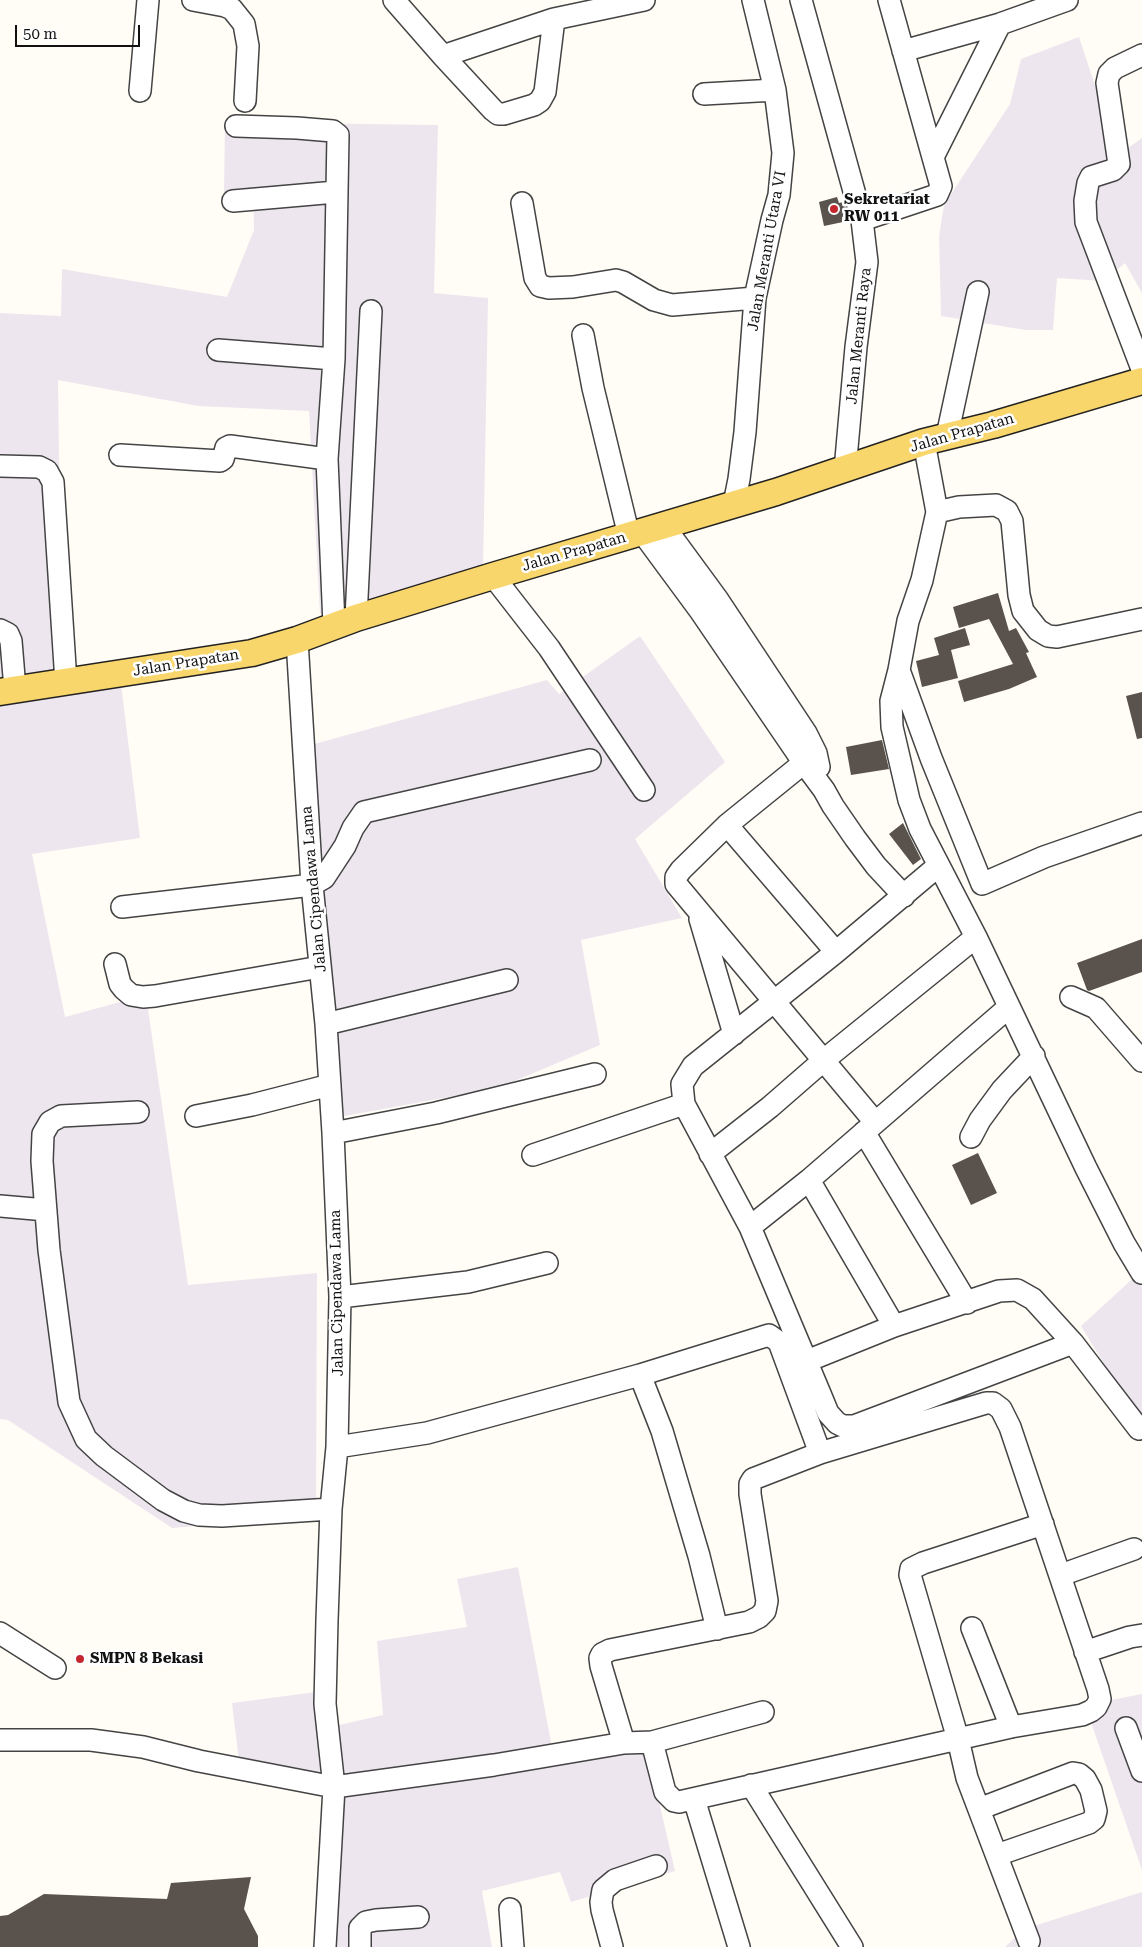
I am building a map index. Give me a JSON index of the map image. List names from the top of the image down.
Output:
{
  "streets": {
    "main road": ["Jalan Prapatan"],
    "street": ["Jalan Meranti Utara VI", "Jalan Meranti Raya", "Jalan Cipendawa Lama"]
  },
  "crossings": [
    ["Jalan Meranti Utara VI", "Jalan Prapatan"],
    ["Jalan Meranti Raya", "Jalan Prapatan"],
    ["Jalan Prapatan", "Jalan Cipendawa Lama"]
  ],
  "places": ["Sekretariat RW 011", "SMPN 8 Bekasi"],
  "scale_bar": "50 m"
}
